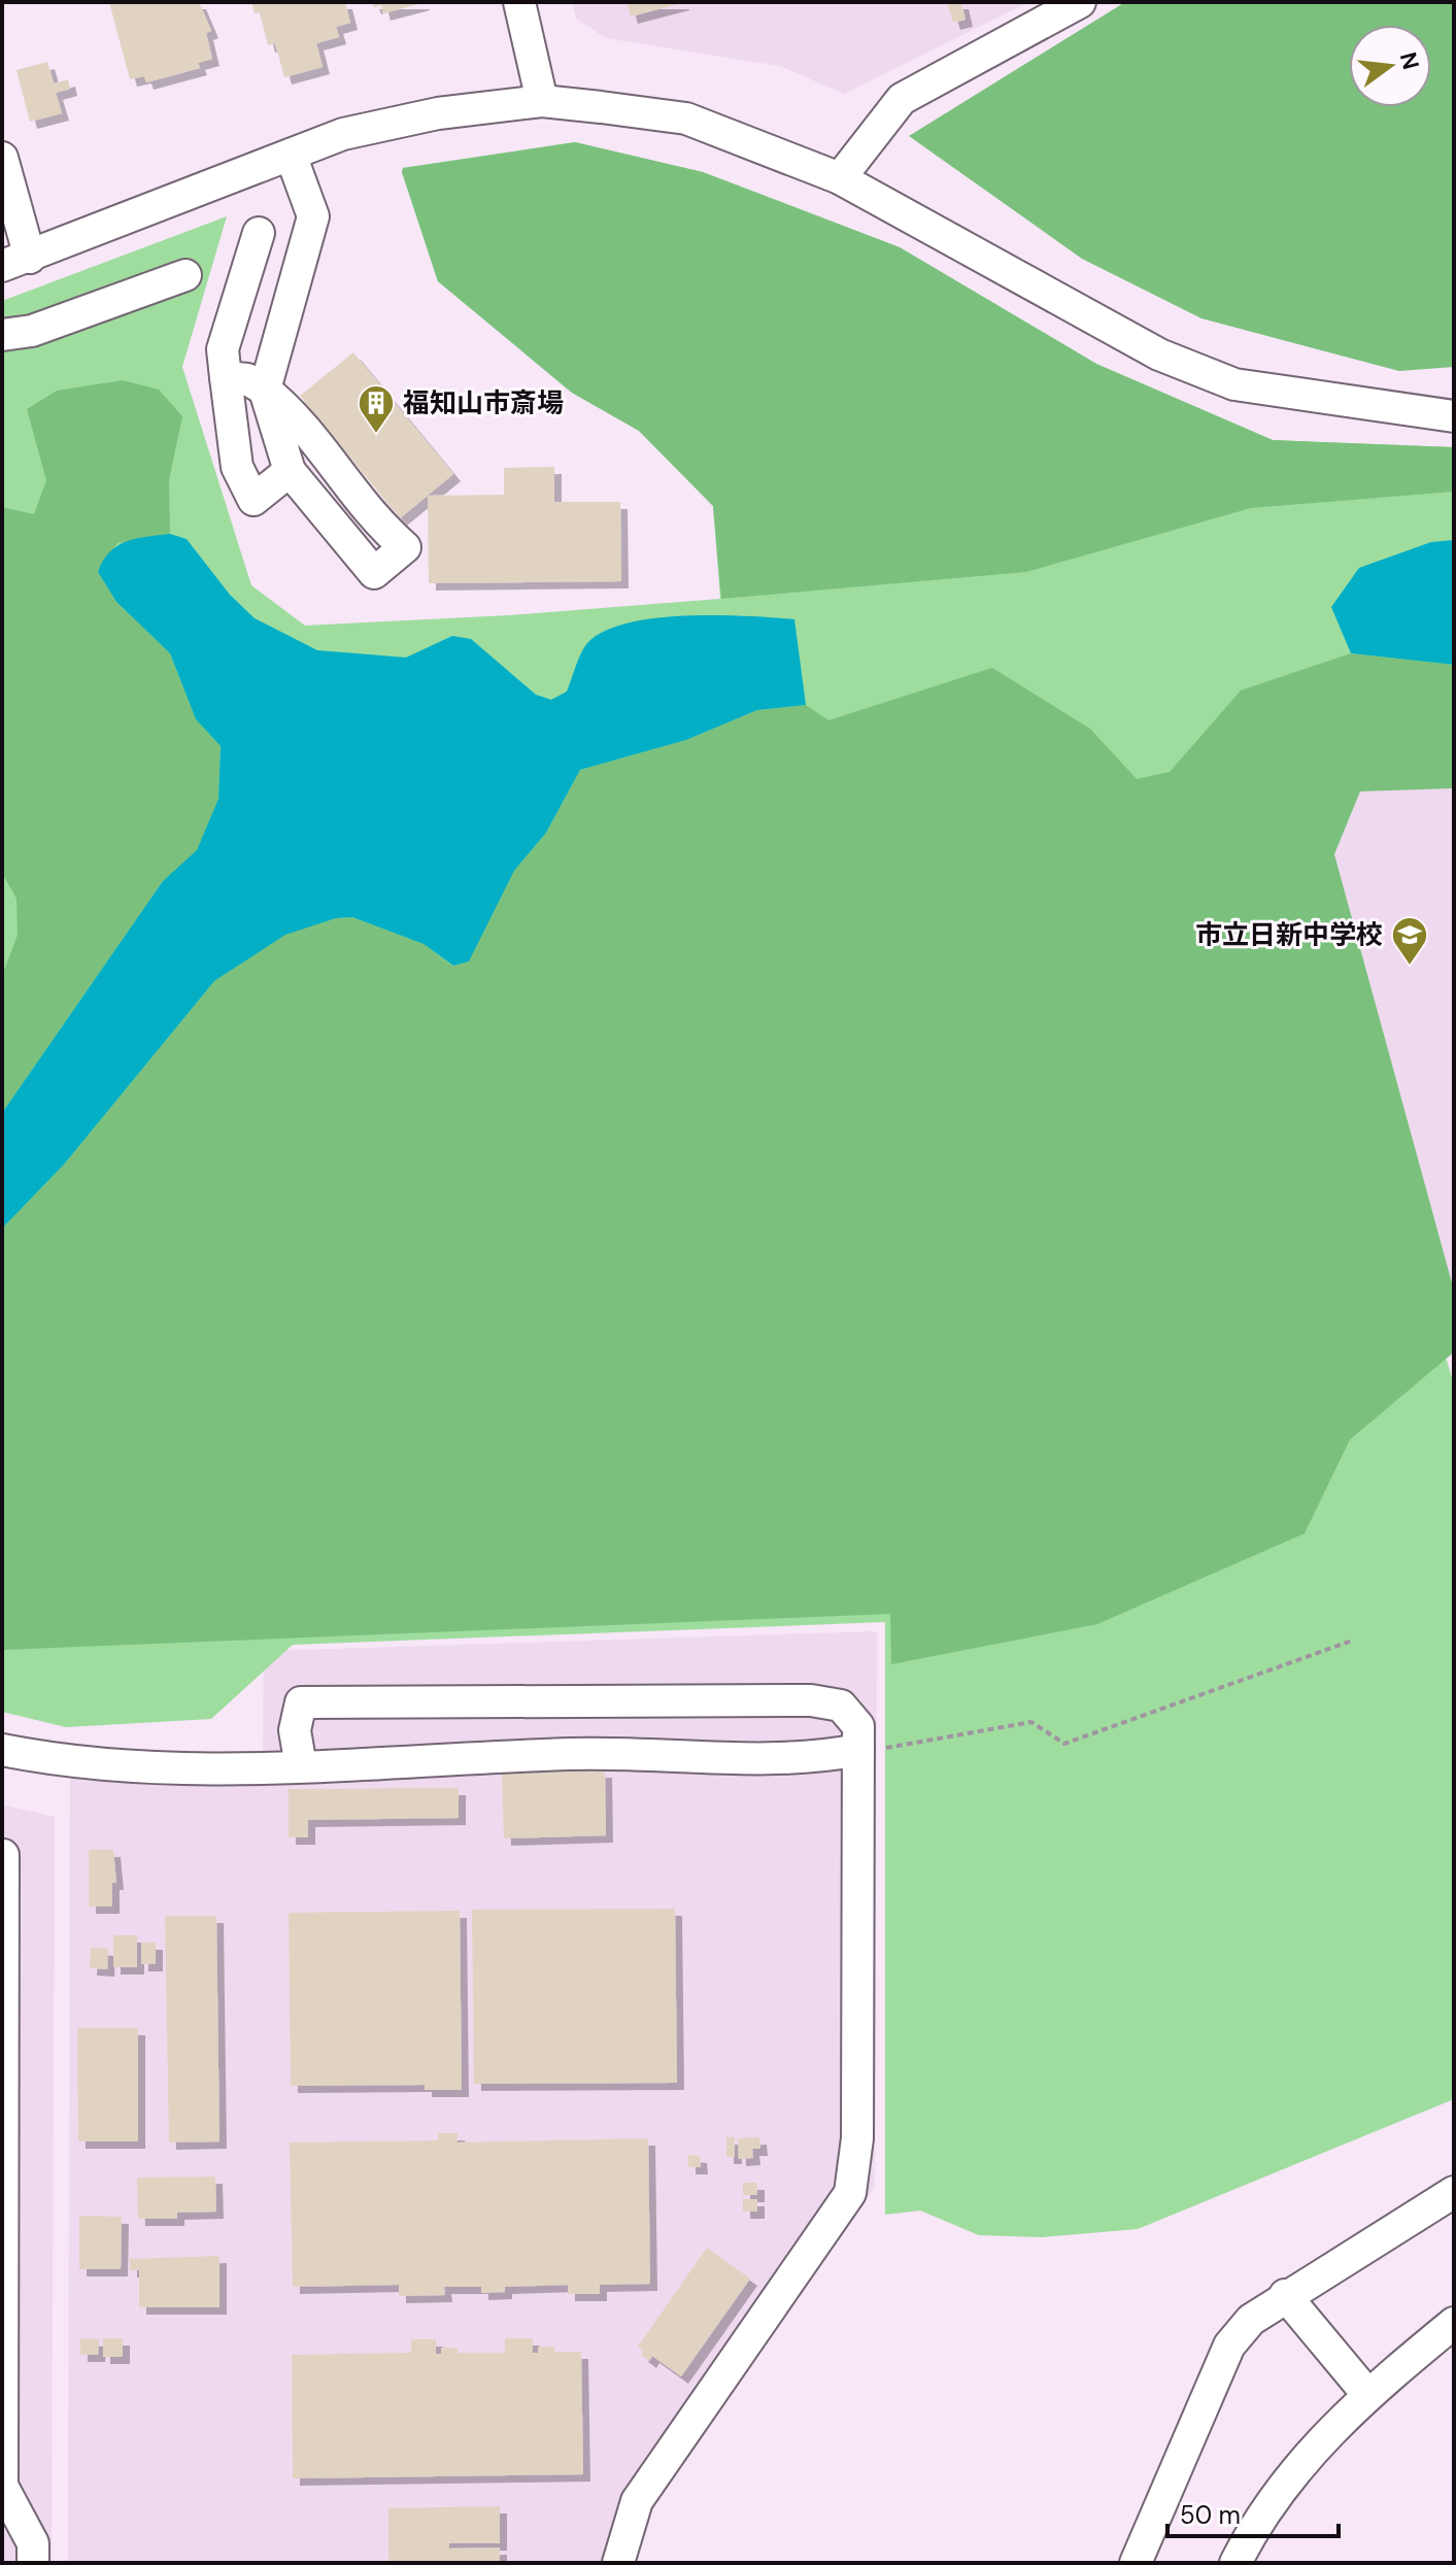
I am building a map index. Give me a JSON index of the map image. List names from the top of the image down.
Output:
{
  "places": {
    "building": ["福知山市斎場"],
    "school or university": ["市立日新中学校"]
  },
  "scale_bar": "50 m",
  "north": "right"
}
